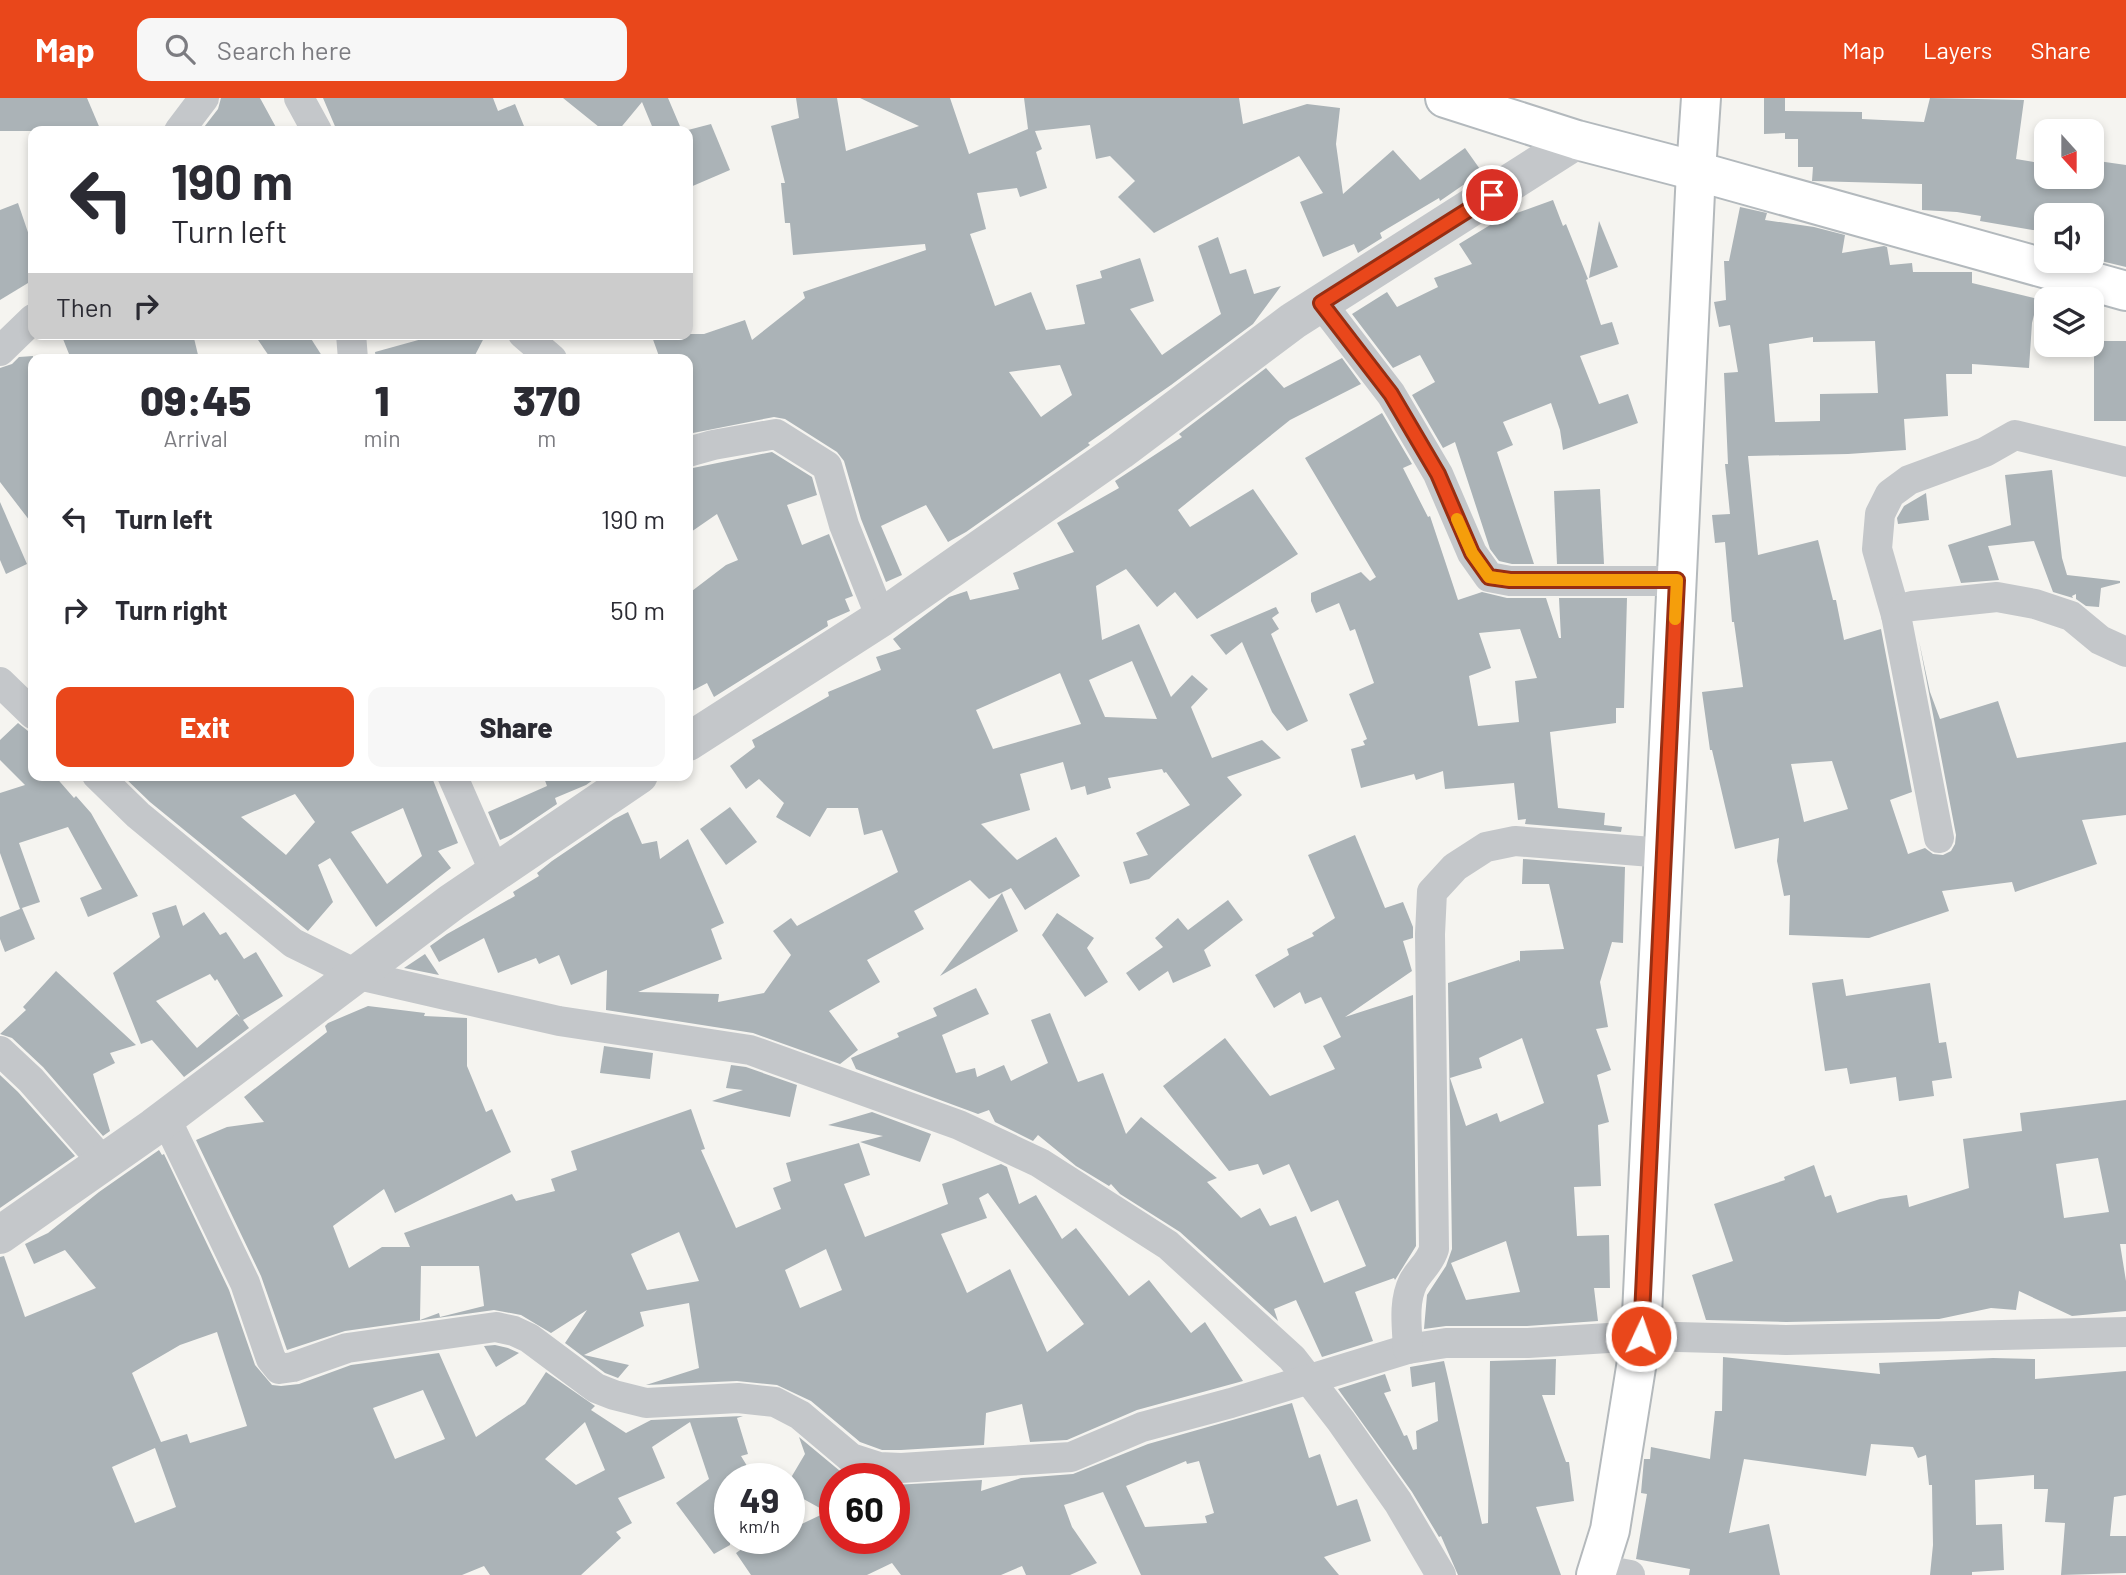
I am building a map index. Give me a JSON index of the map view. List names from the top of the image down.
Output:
{
  "north": "bottom",
  "page": {
    "header": "Map",
    "search": "Search here",
    "nav": ["Map", "Layers", "Share"],
    "turn": ["190 m", "Turn left"],
    "then": "Then",
    "eta": [
      "09:45",
      "Arrival",
      "1",
      "min",
      "370",
      "m"
    ],
    "list": [
      {
        "name": "Turn left",
        "value": "190 m"
      },
      {
        "name": "Turn right",
        "value": "50 m"
      }
    ],
    "buttons": ["Exit", "Share"],
    "speed": "49 km/h",
    "limit": "60"
  }
}
